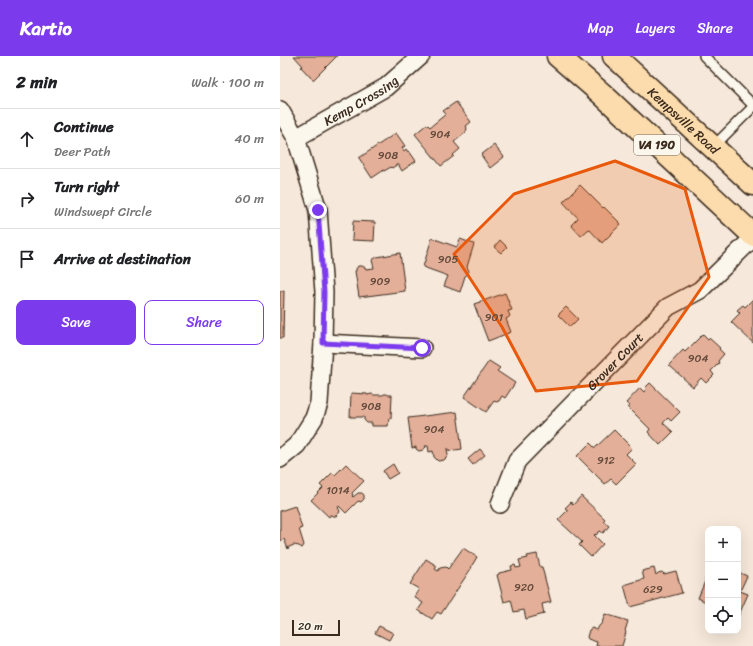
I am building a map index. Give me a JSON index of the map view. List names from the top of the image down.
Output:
{
  "streets": {
    "main road": ["Kempsville Road", "VA 190"],
    "street": ["Kemp Crossing", "Grover Court"]
  },
  "house_numbers": [
    "904",
    "908",
    "905",
    "909",
    "901",
    "904",
    "908",
    "904",
    "912",
    "1014",
    "920",
    "629"
  ],
  "scale_bar": "20 m",
  "page": {
    "header": "Kartio",
    "nav": ["Map", "Layers", "Share"],
    "heading": ["2 min", "Walk · 100 m"],
    "list": [
      ["Continue", "Deer Path", "40 m"],
      ["Turn right", "Windswept Circle", "60 m"],
      "Arrive at destination"
    ],
    "buttons": ["Save", "Share"],
    "map_buttons": ["+", "−"],
    "scale": "20 m"
  }
}
